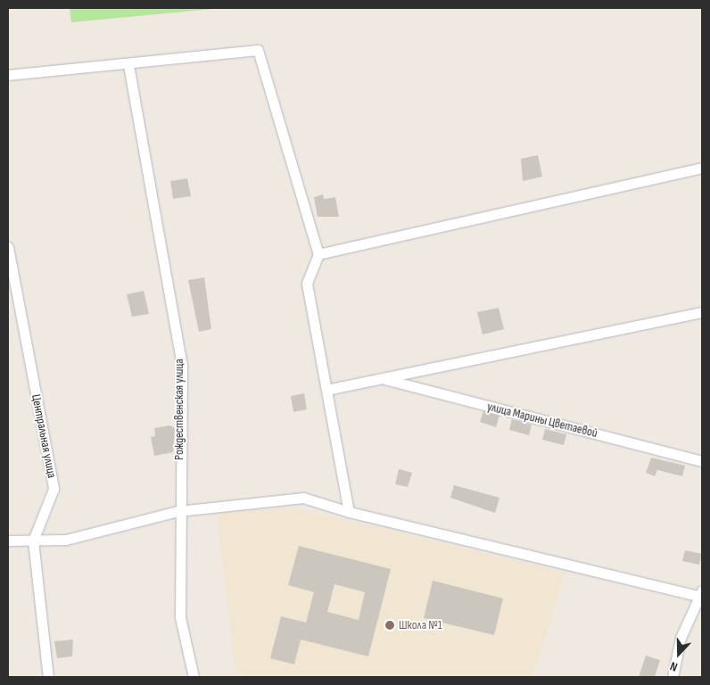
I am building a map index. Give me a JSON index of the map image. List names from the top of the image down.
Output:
{
  "streets": {
    "street": ["Рождественская улица", "улица Марины Цветаевой", "Центральная улица"]
  },
  "places": ["Школа №1"],
  "north": "bottom"
}
